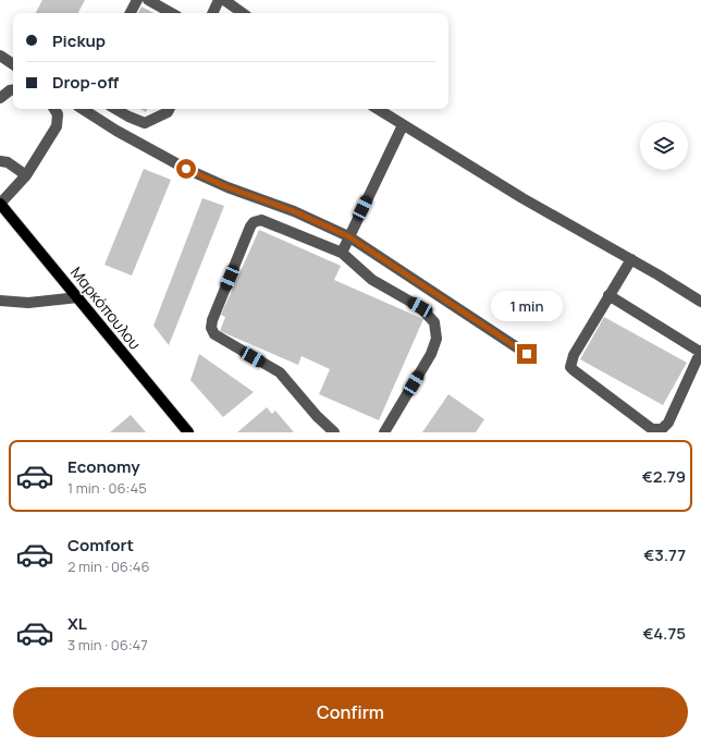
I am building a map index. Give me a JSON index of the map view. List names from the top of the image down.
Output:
{
  "streets": {
    "main road": ["Μαρκόπουλου"]
  },
  "page": {
    "banner": ["Pickup", "Drop-off"],
    "bubble": "1 min",
    "list": [
      {
        "name": "Economy",
        "note": "1 min · 06:45",
        "value": "€2.79"
      },
      {
        "name": "Comfort",
        "note": "2 min · 06:46",
        "value": "€3.77"
      },
      {
        "name": "XL",
        "note": "3 min · 06:47",
        "value": "€4.75"
      }
    ],
    "buttons": "Confirm"
  }
}
